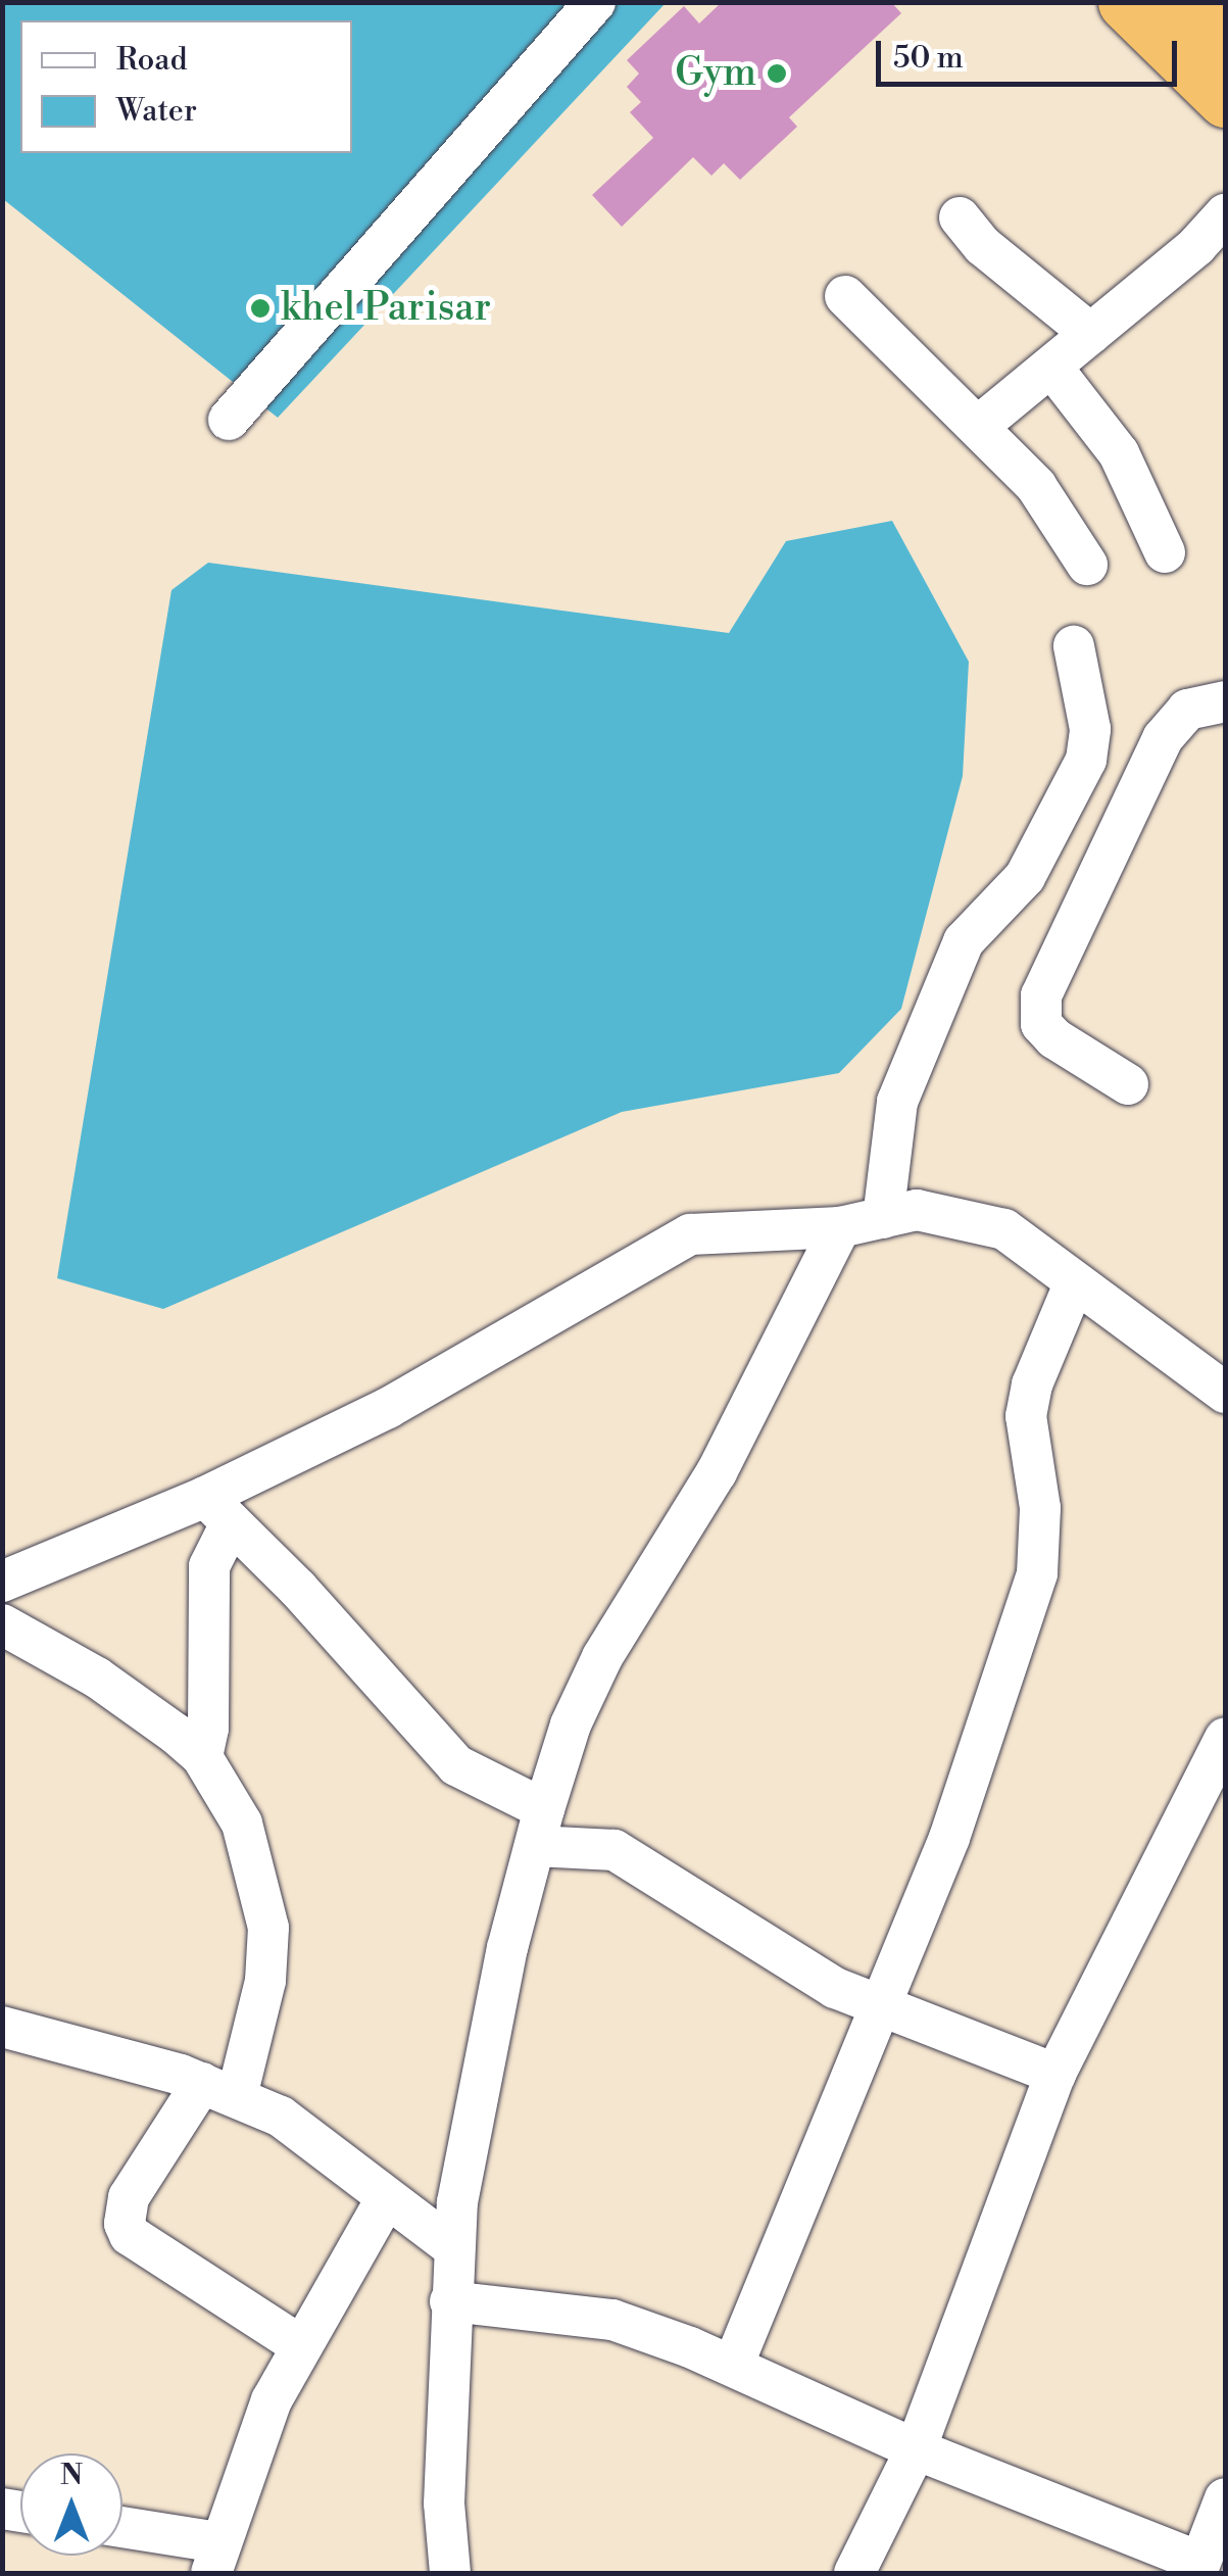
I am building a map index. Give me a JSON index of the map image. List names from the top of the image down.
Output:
{
  "places": ["Gym", "khel Parisar"],
  "legend": ["Road", "Water"],
  "scale_bar": "50 m",
  "north": "top"
}
